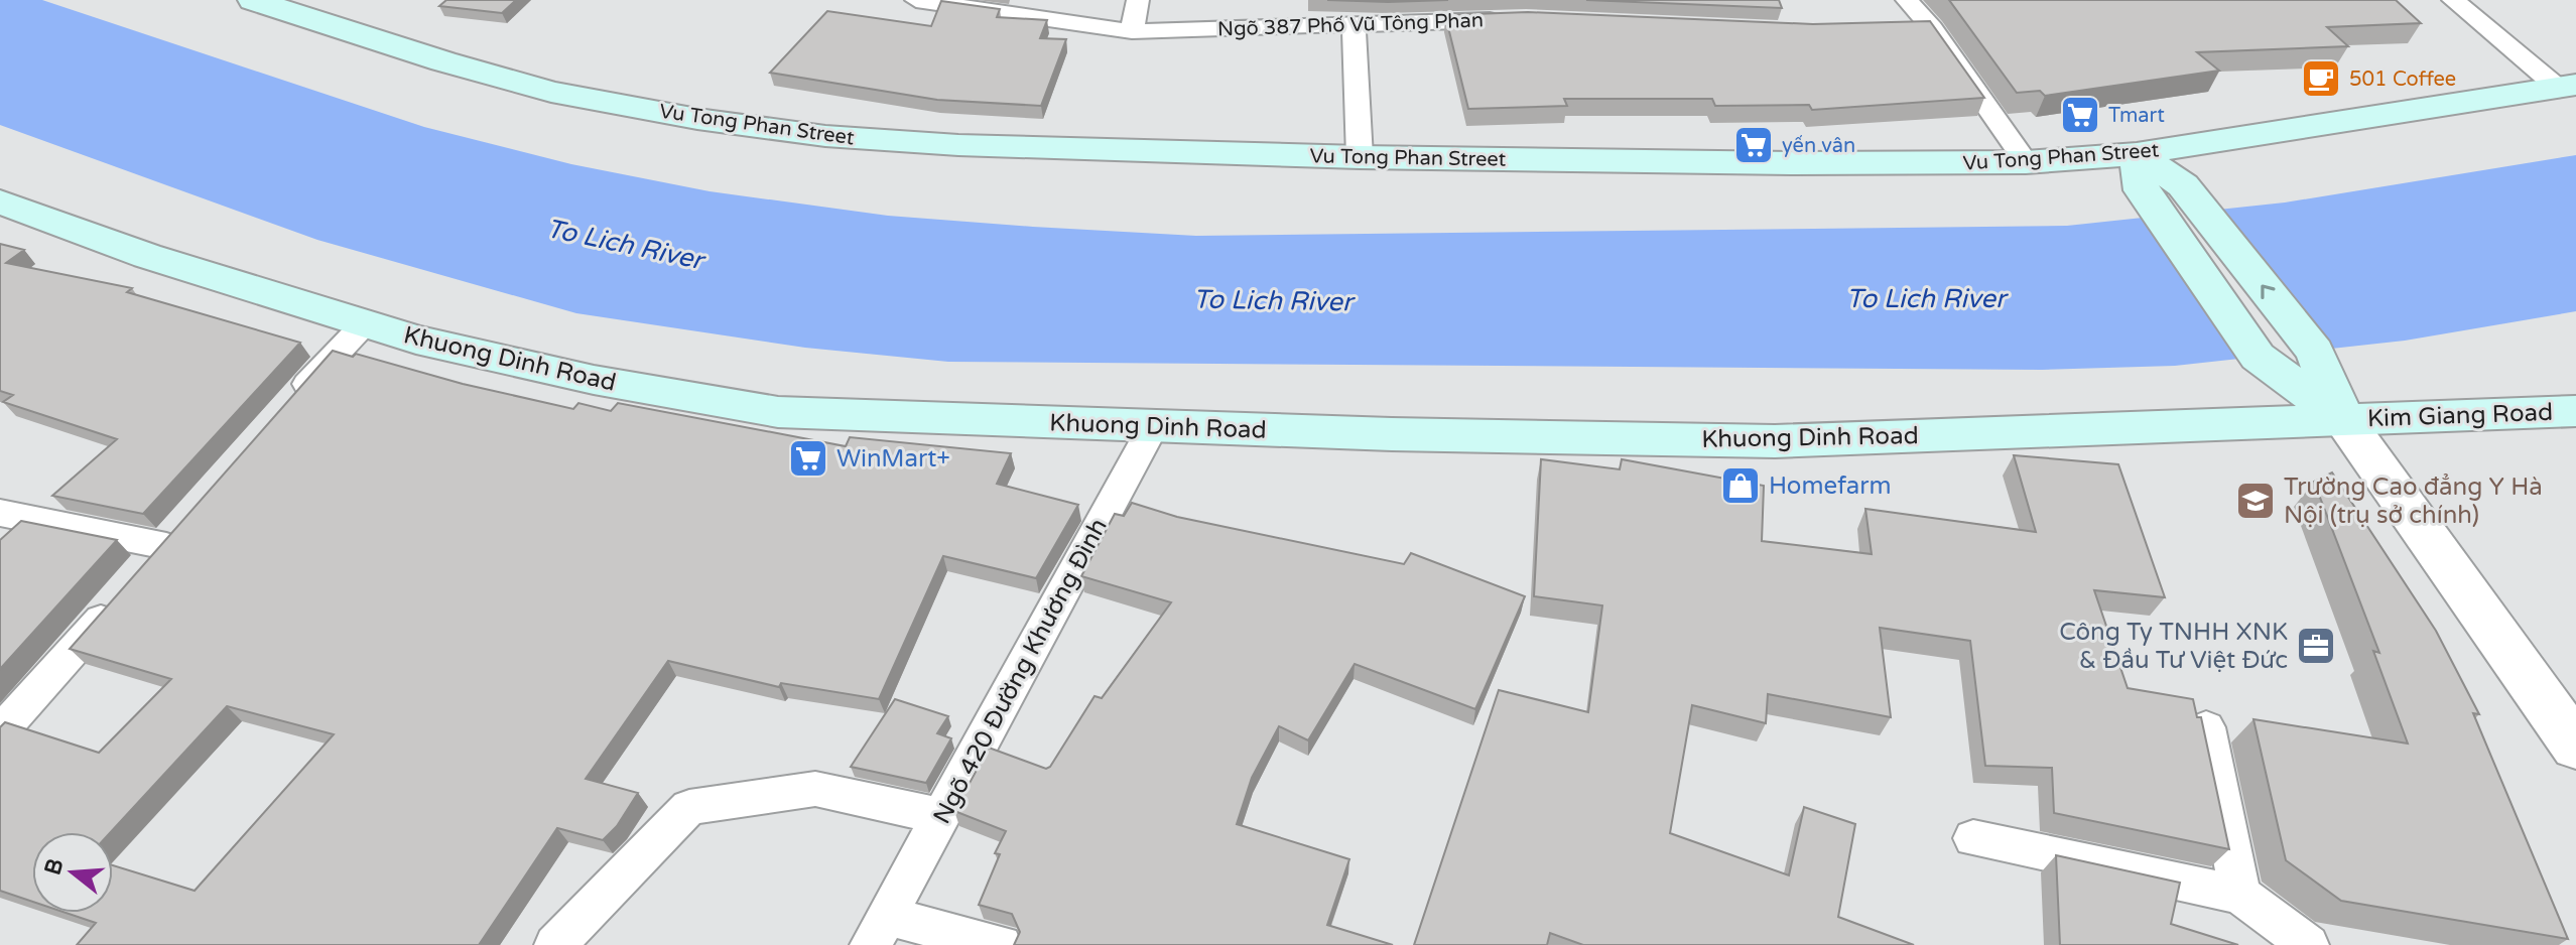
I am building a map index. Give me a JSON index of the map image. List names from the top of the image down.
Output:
{
  "streets": {
    "main road": ["Vu Tong Phan Street", "Khuong Dinh Road", "Kim Giang Road"],
    "lane": ["Ngõ 387 Phố Vũ Tông Phan", "Ngõ 420 Đường Khương Đình"]
  },
  "crossings": [
    ["Khuong Dinh Road", "Kim Giang Road"],
    ["Khuong Dinh Road", "Ngõ 420 Đường Khương Đình"]
  ],
  "water": ["To Lich River"],
  "places": {
    "cafe": ["501 Coffee"],
    "supermarket": ["Tmart", "yến vân", "WinMart+"],
    "shop": ["Homefarm"],
    "school or university": ["Trường Cao đẳng Y Hà Nội (trụ sở chính)"],
    "office": ["Công Ty TNHH XNK & Đầu Tư Việt Đức"]
  },
  "north": "left"
}
